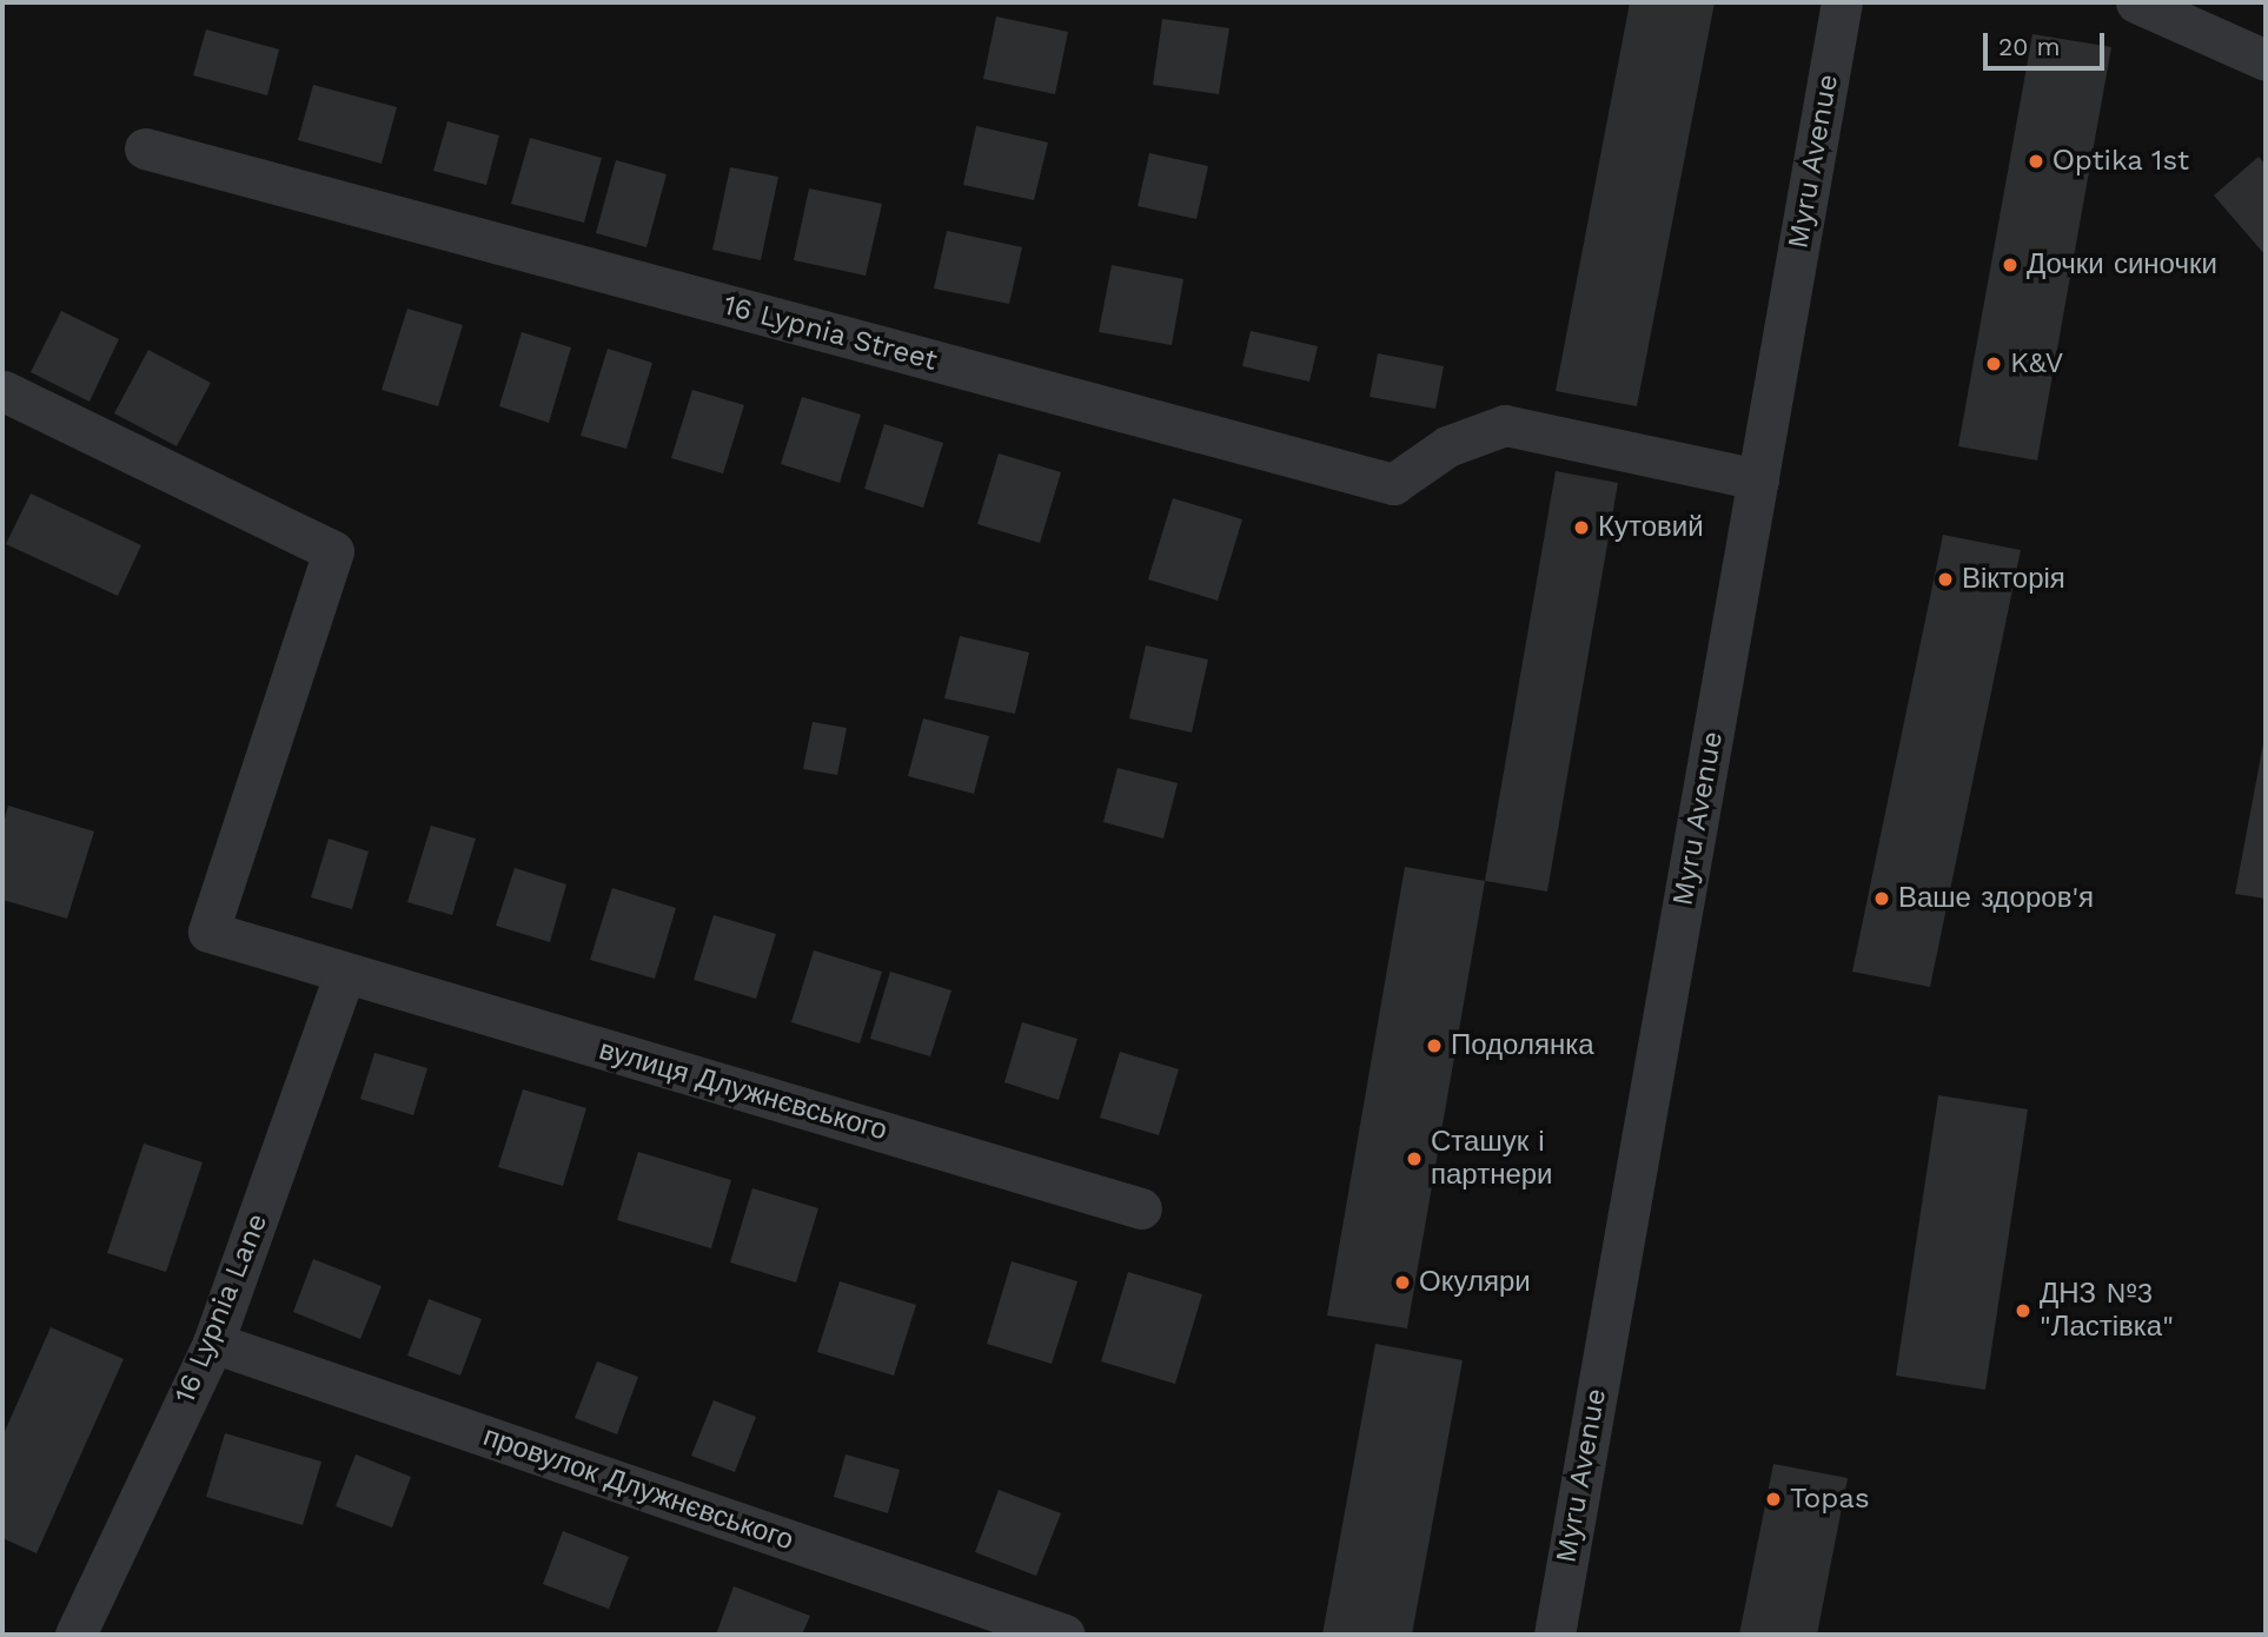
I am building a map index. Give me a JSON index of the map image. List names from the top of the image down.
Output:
{
  "streets": {
    "street": [
      "Myru Avenue",
      "16 Lypnia Street",
      "вулиця Длужнєвського",
      "16 Lypnia Lane",
      "провулок Длужнєвського"
    ]
  },
  "crossings": [
    ["Myru Avenue", "16 Lypnia Street"],
    ["вулиця Длужнєвського", "16 Lypnia Lane"],
    ["16 Lypnia Lane", "провулок Длужнєвського"]
  ],
  "places": [
    "Оptika 1st",
    "Дочки синочки",
    "K&V",
    "Кутовий",
    "Вікторія",
    "Ваше здоров'я",
    "Подолянка",
    "Сташук і партнери",
    "Окуляри",
    "ДНЗ №3 \"Ластівка\"",
    "Topas"
  ],
  "scale_bar": "20 m"
}
